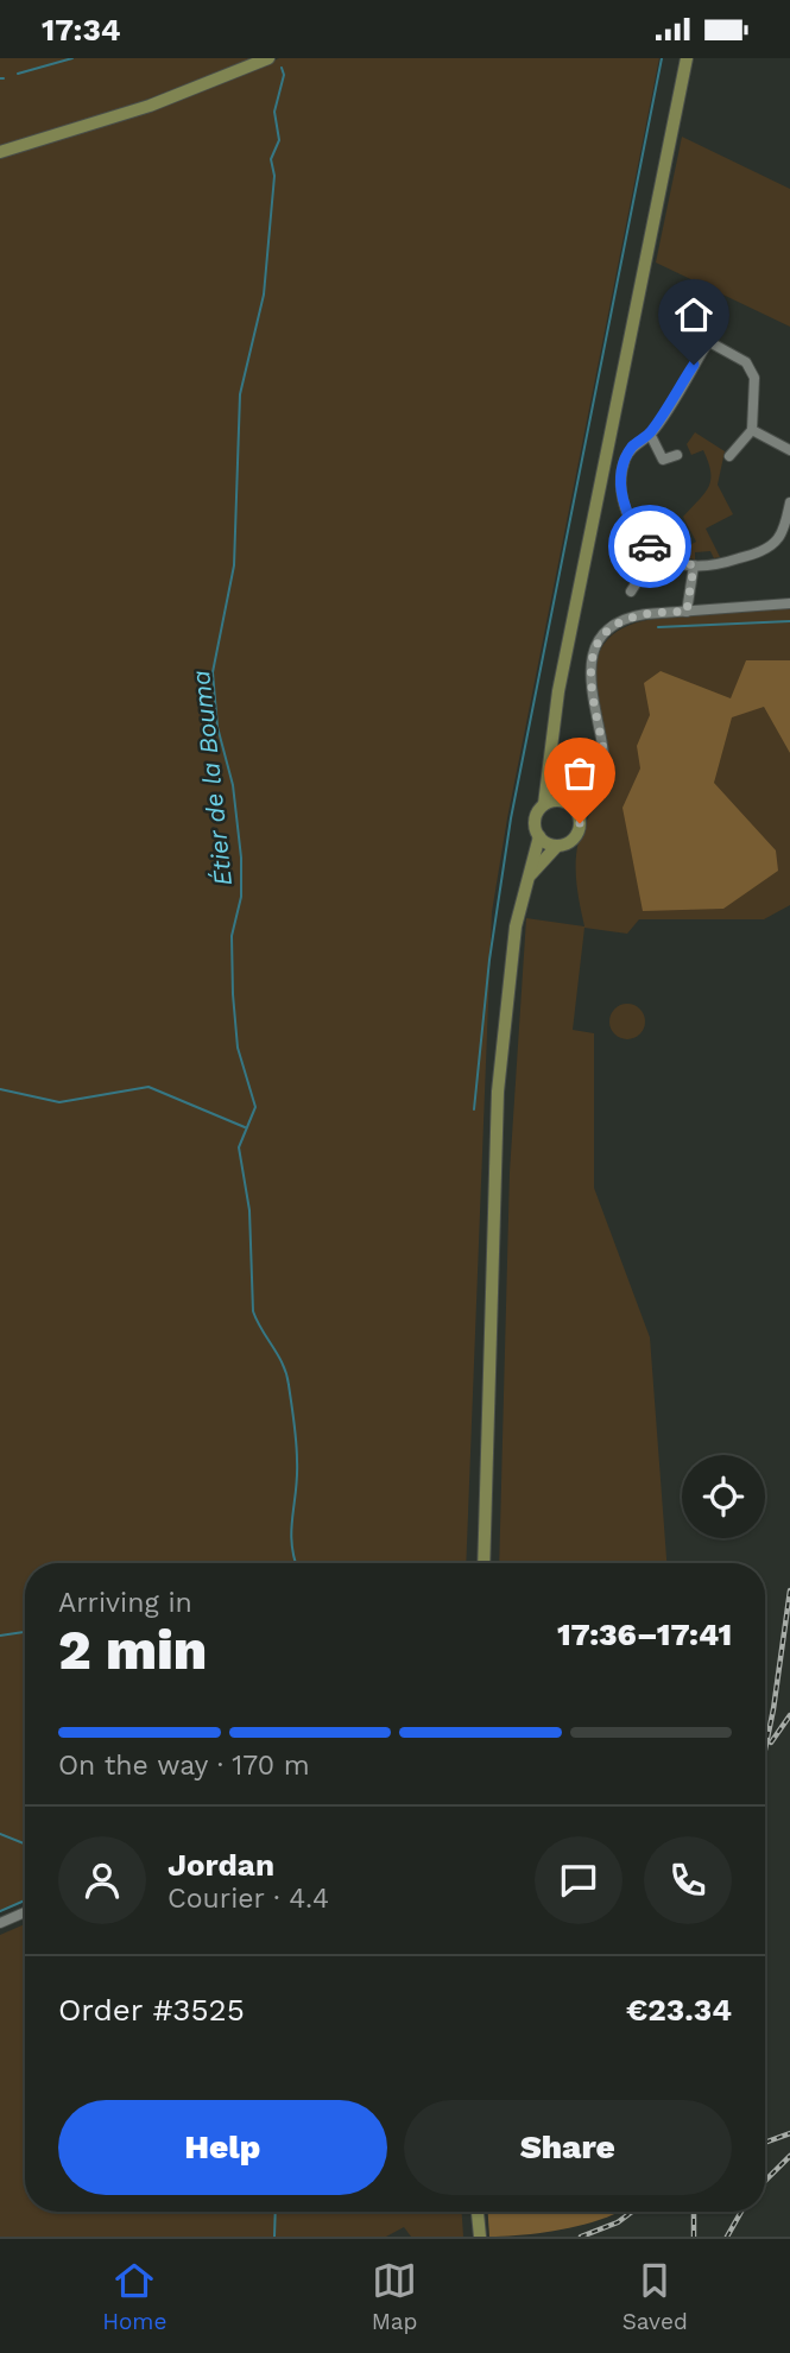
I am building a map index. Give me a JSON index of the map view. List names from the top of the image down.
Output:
{
  "water": ["Étier de la Bouma"],
  "page": {
    "status": "17:34",
    "heading": ["2 min", "Arriving in", "17:36–17:41"],
    "panel": [
      "Jordan",
      "Courier · 4.4",
      "Order #3525",
      "€23.34"
    ],
    "bar": "On the way · 170 m",
    "buttons": ["Help", "Share"],
    "tabs": ["Home", "Map", "Saved"]
  }
}
